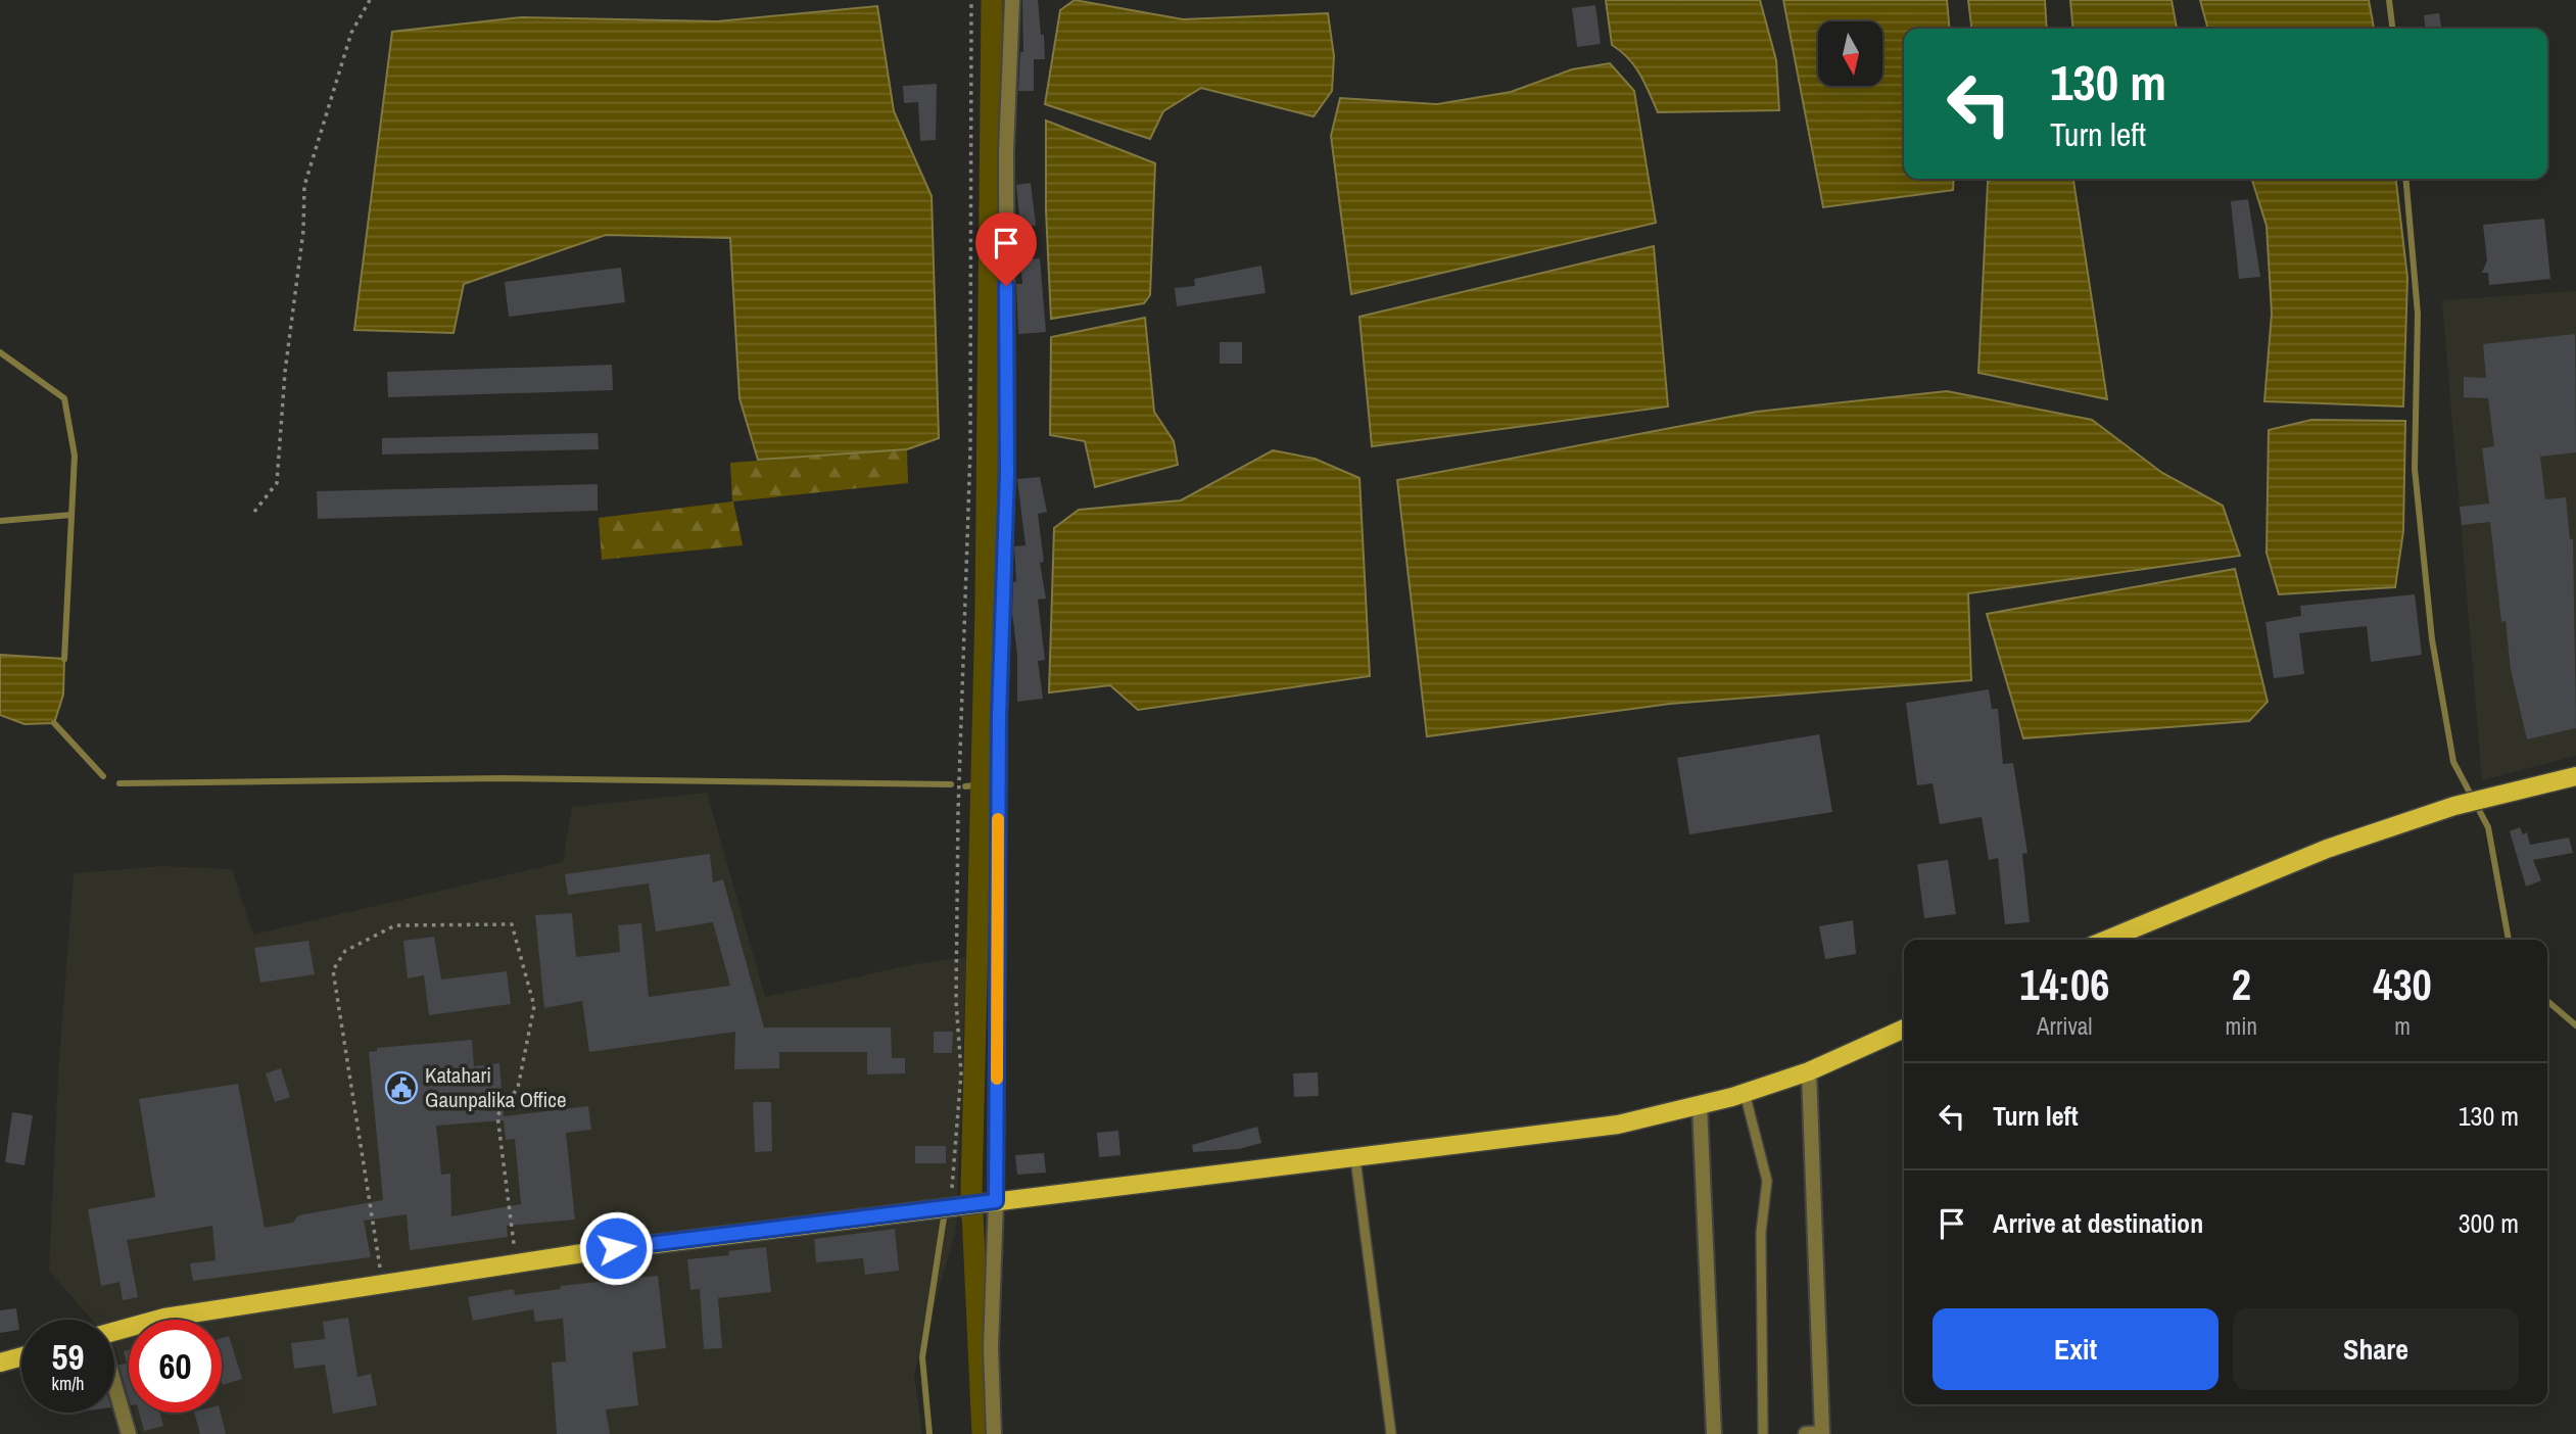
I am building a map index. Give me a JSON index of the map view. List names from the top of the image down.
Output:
{
  "places": {
    "public building": ["Katahari Gaunpalika Office"]
  },
  "north": "bottom",
  "page": {
    "turn": ["130 m", "Turn left"],
    "eta": [
      "14:06",
      "Arrival",
      "2",
      "min",
      "430",
      "m"
    ],
    "list": [
      {
        "name": "Turn left",
        "value": "130 m"
      },
      {
        "name": "Arrive at destination",
        "value": "300 m"
      }
    ],
    "buttons": ["Exit", "Share"],
    "speed": "59 km/h",
    "limit": "60"
  }
}
